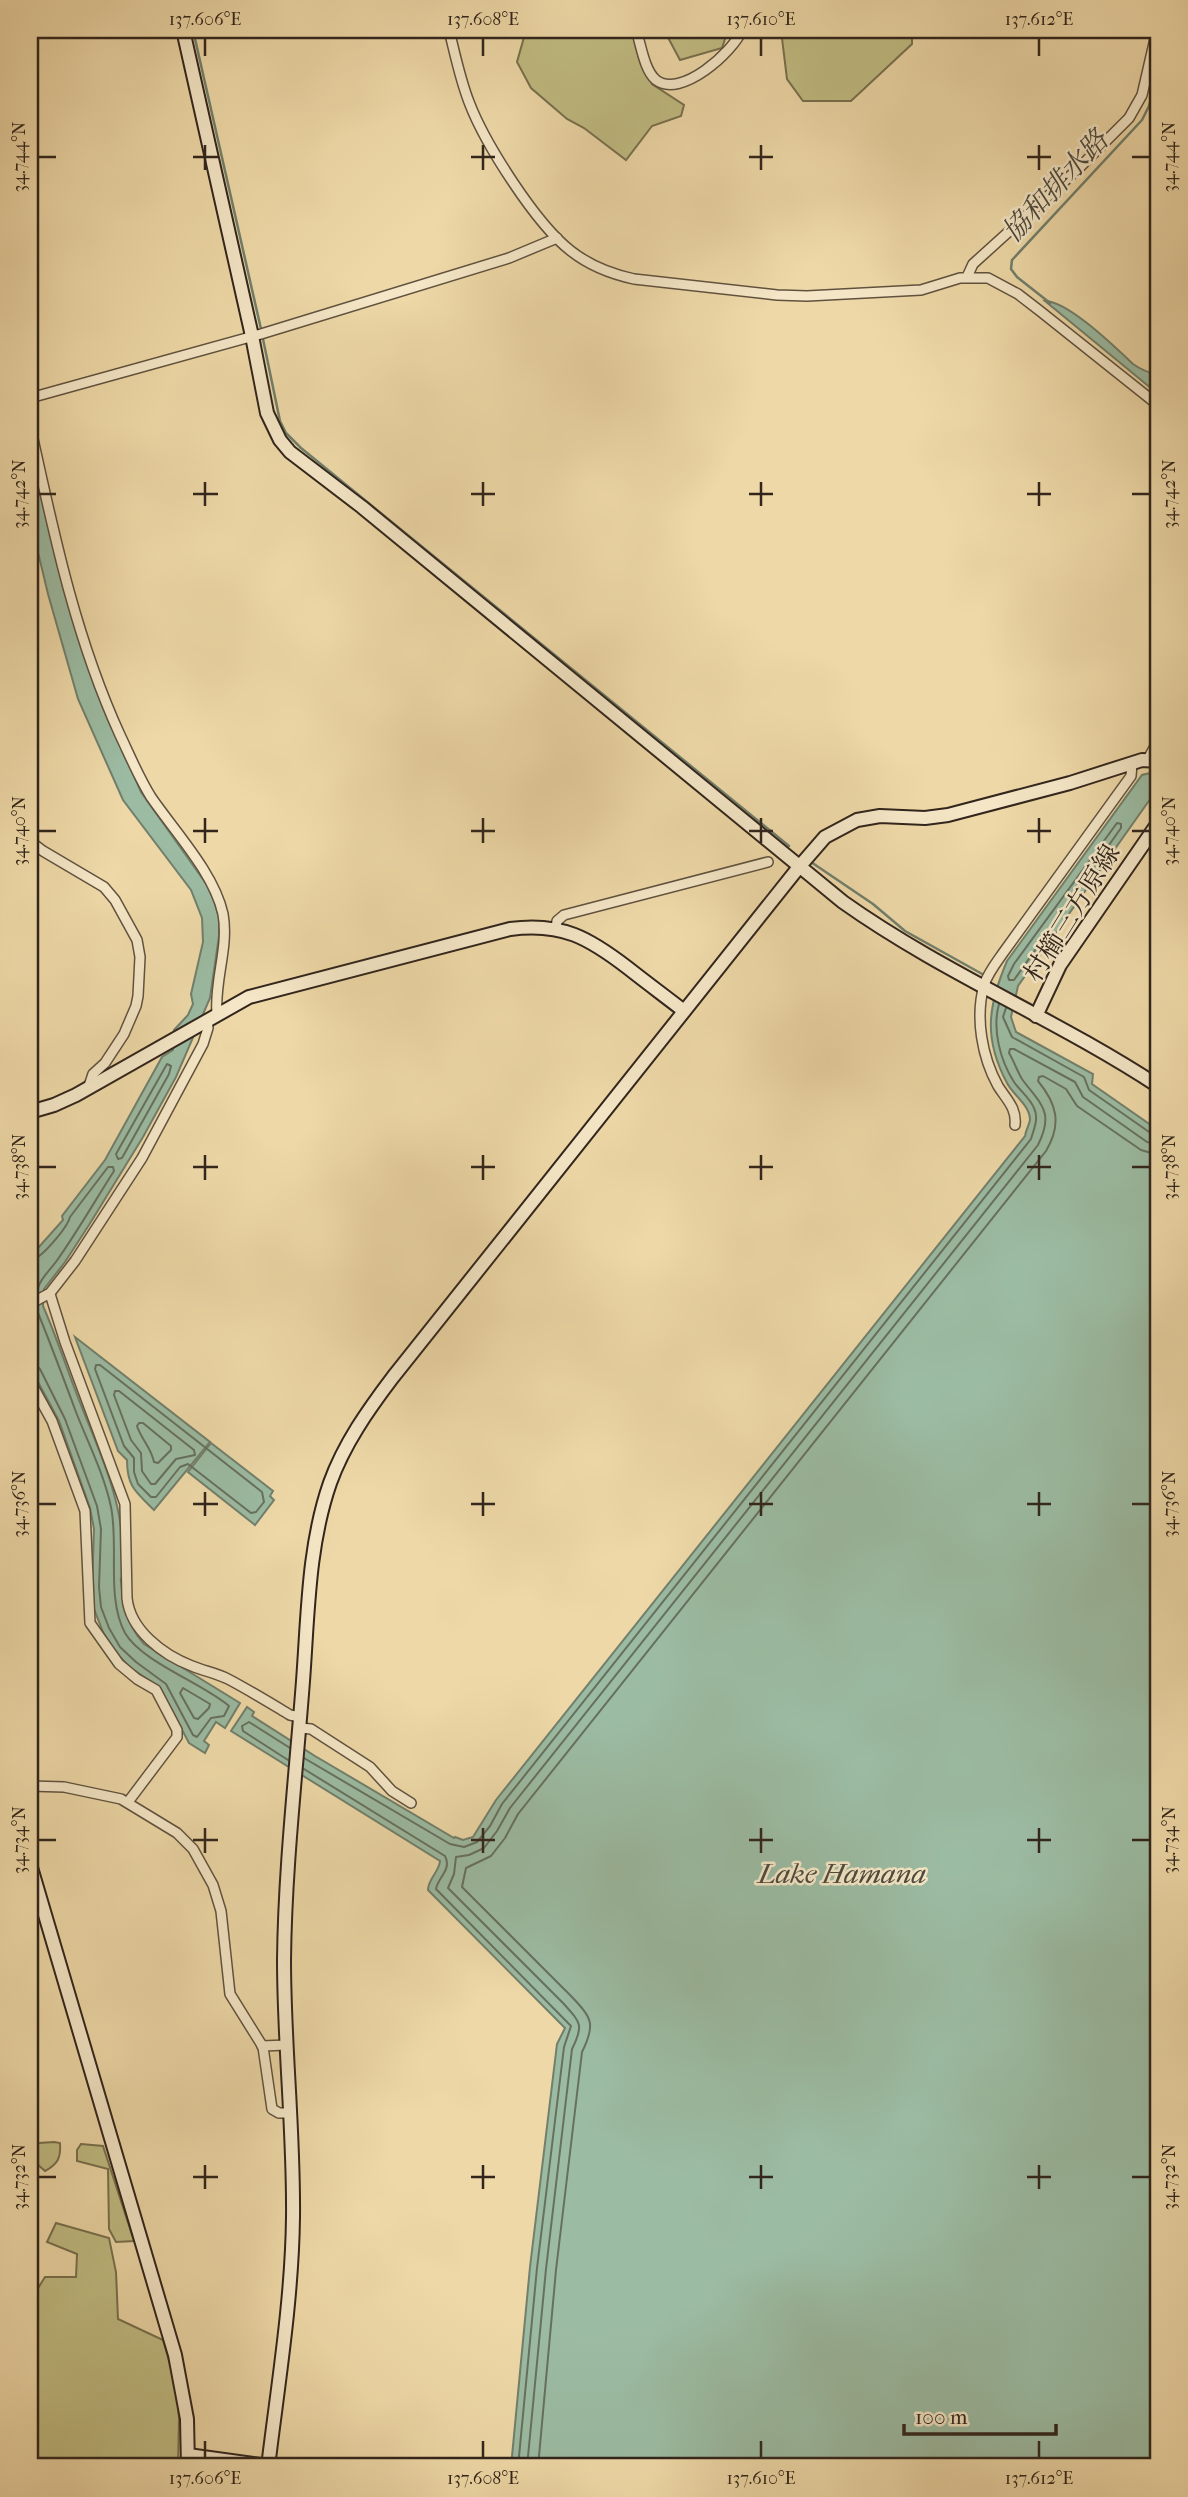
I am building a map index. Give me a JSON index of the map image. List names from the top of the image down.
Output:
{
  "streets": {
    "street": ["村櫛三方原線"]
  },
  "water": ["協和排水路", "Lake Hamana"],
  "scale_bar": "100 m",
  "coordinates": [
    "137.606°E",
    "137.608°E",
    "137.610°E",
    "137.612°E",
    "34.744°N",
    "34.742°N",
    "34.740°N",
    "34.738°N",
    "34.736°N",
    "34.734°N",
    "34.732°N"
  ]
}
